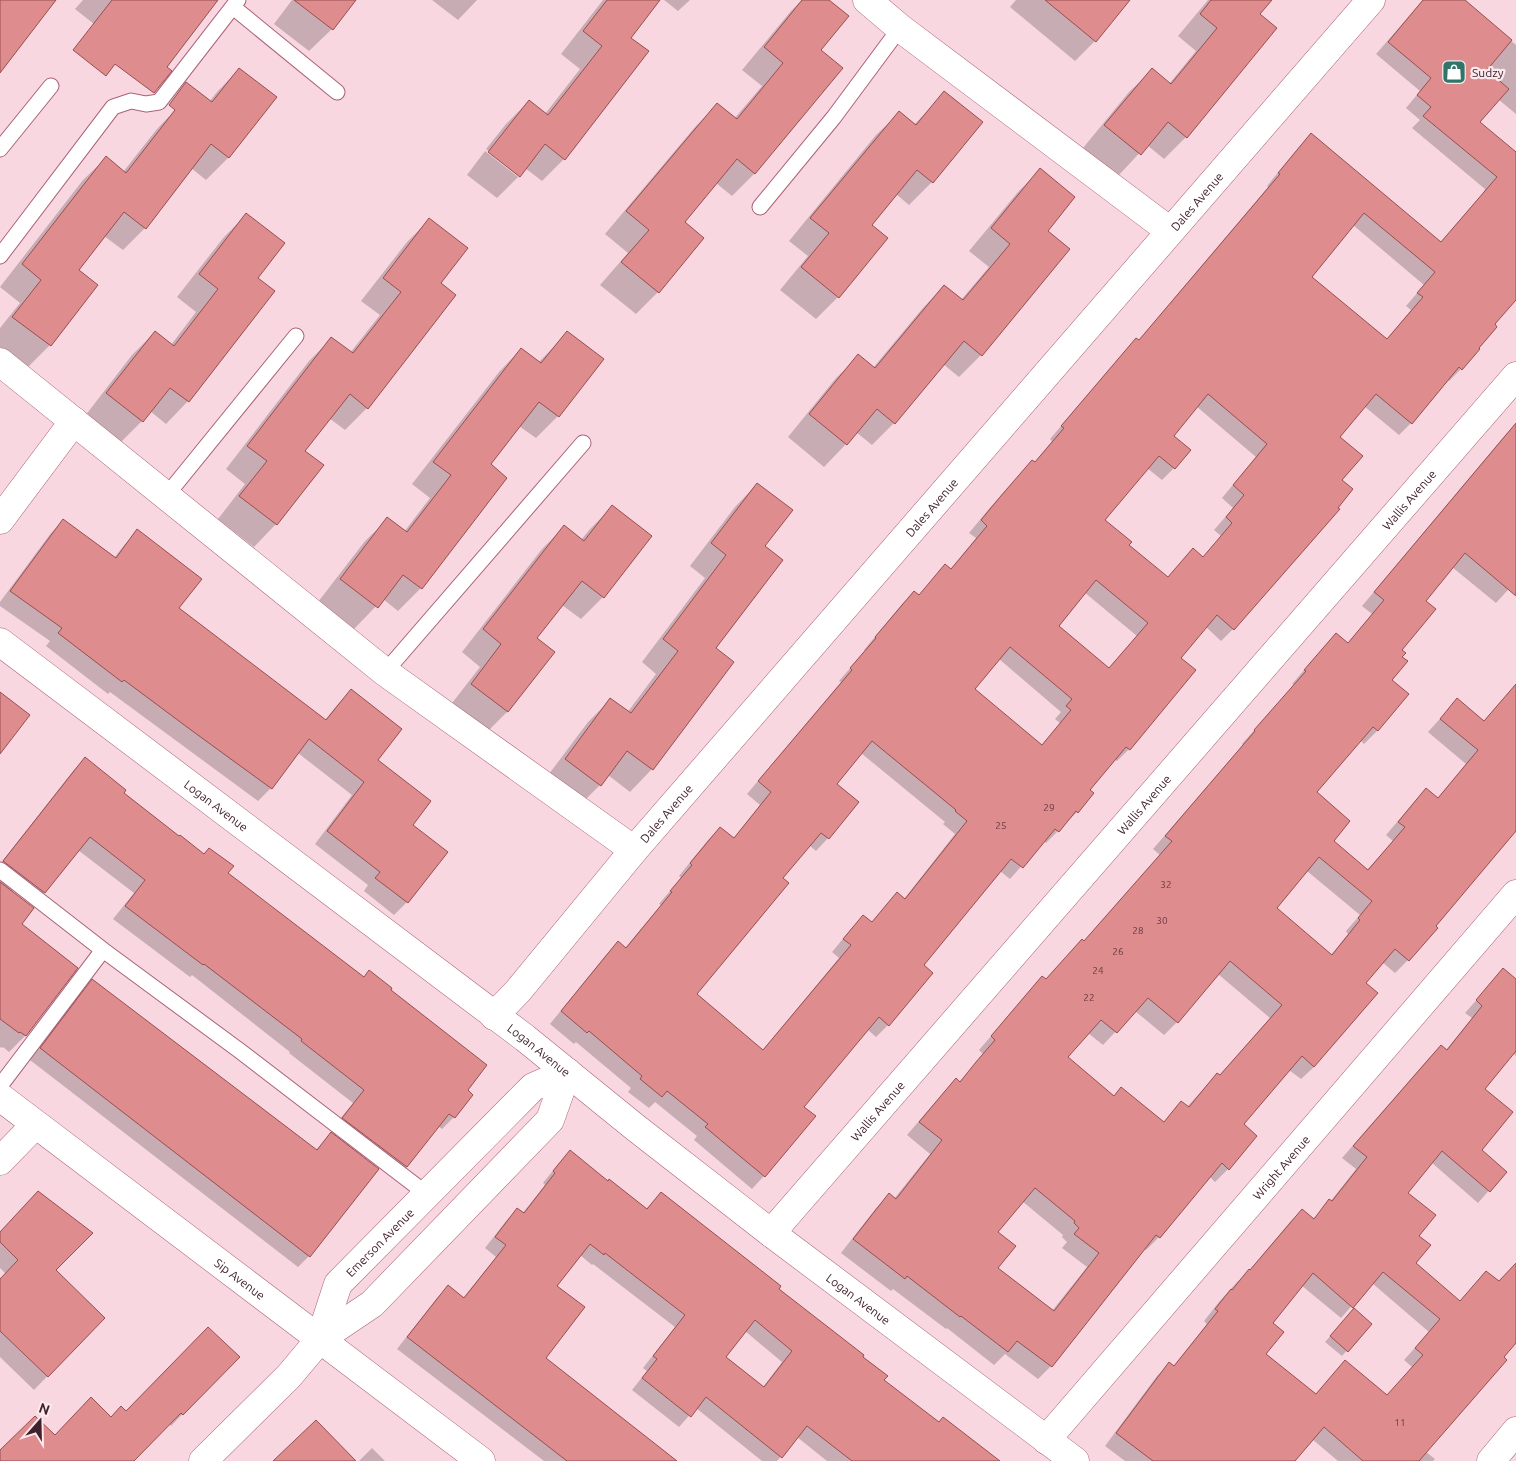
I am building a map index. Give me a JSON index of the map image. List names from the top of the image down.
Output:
{
  "streets": {
    "street": [
      "Dales Avenue",
      "Wallis Avenue",
      "Logan Avenue",
      "Wright Avenue",
      "Emerson Avenue",
      "Sip Avenue"
    ]
  },
  "crossings": [
    ["Dales Avenue", "Logan Avenue"],
    ["Wallis Avenue", "Logan Avenue"],
    ["Logan Avenue", "Wright Avenue"],
    ["Logan Avenue", "Emerson Avenue"],
    ["Emerson Avenue", "Sip Avenue"]
  ],
  "places": {
    "shop": ["Sudzy"]
  },
  "house_numbers": [
    "29",
    "25",
    "32",
    "30",
    "28",
    "26",
    "24",
    "22",
    "11"
  ],
  "north": "top"
}
